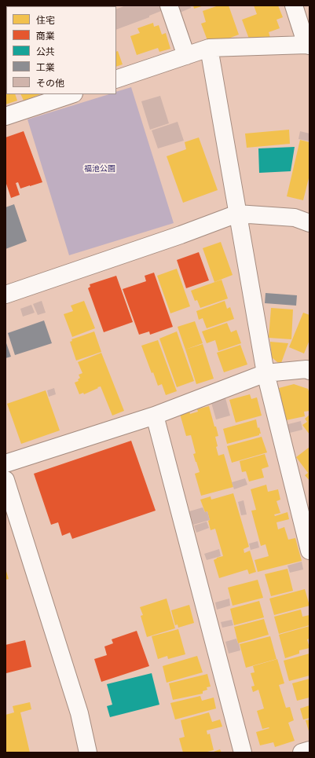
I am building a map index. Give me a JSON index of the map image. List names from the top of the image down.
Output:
{
  "parks": ["福池公園"],
  "legend": [
    "住宅",
    "商業",
    "公共",
    "工業",
    "その他"
  ]
}
